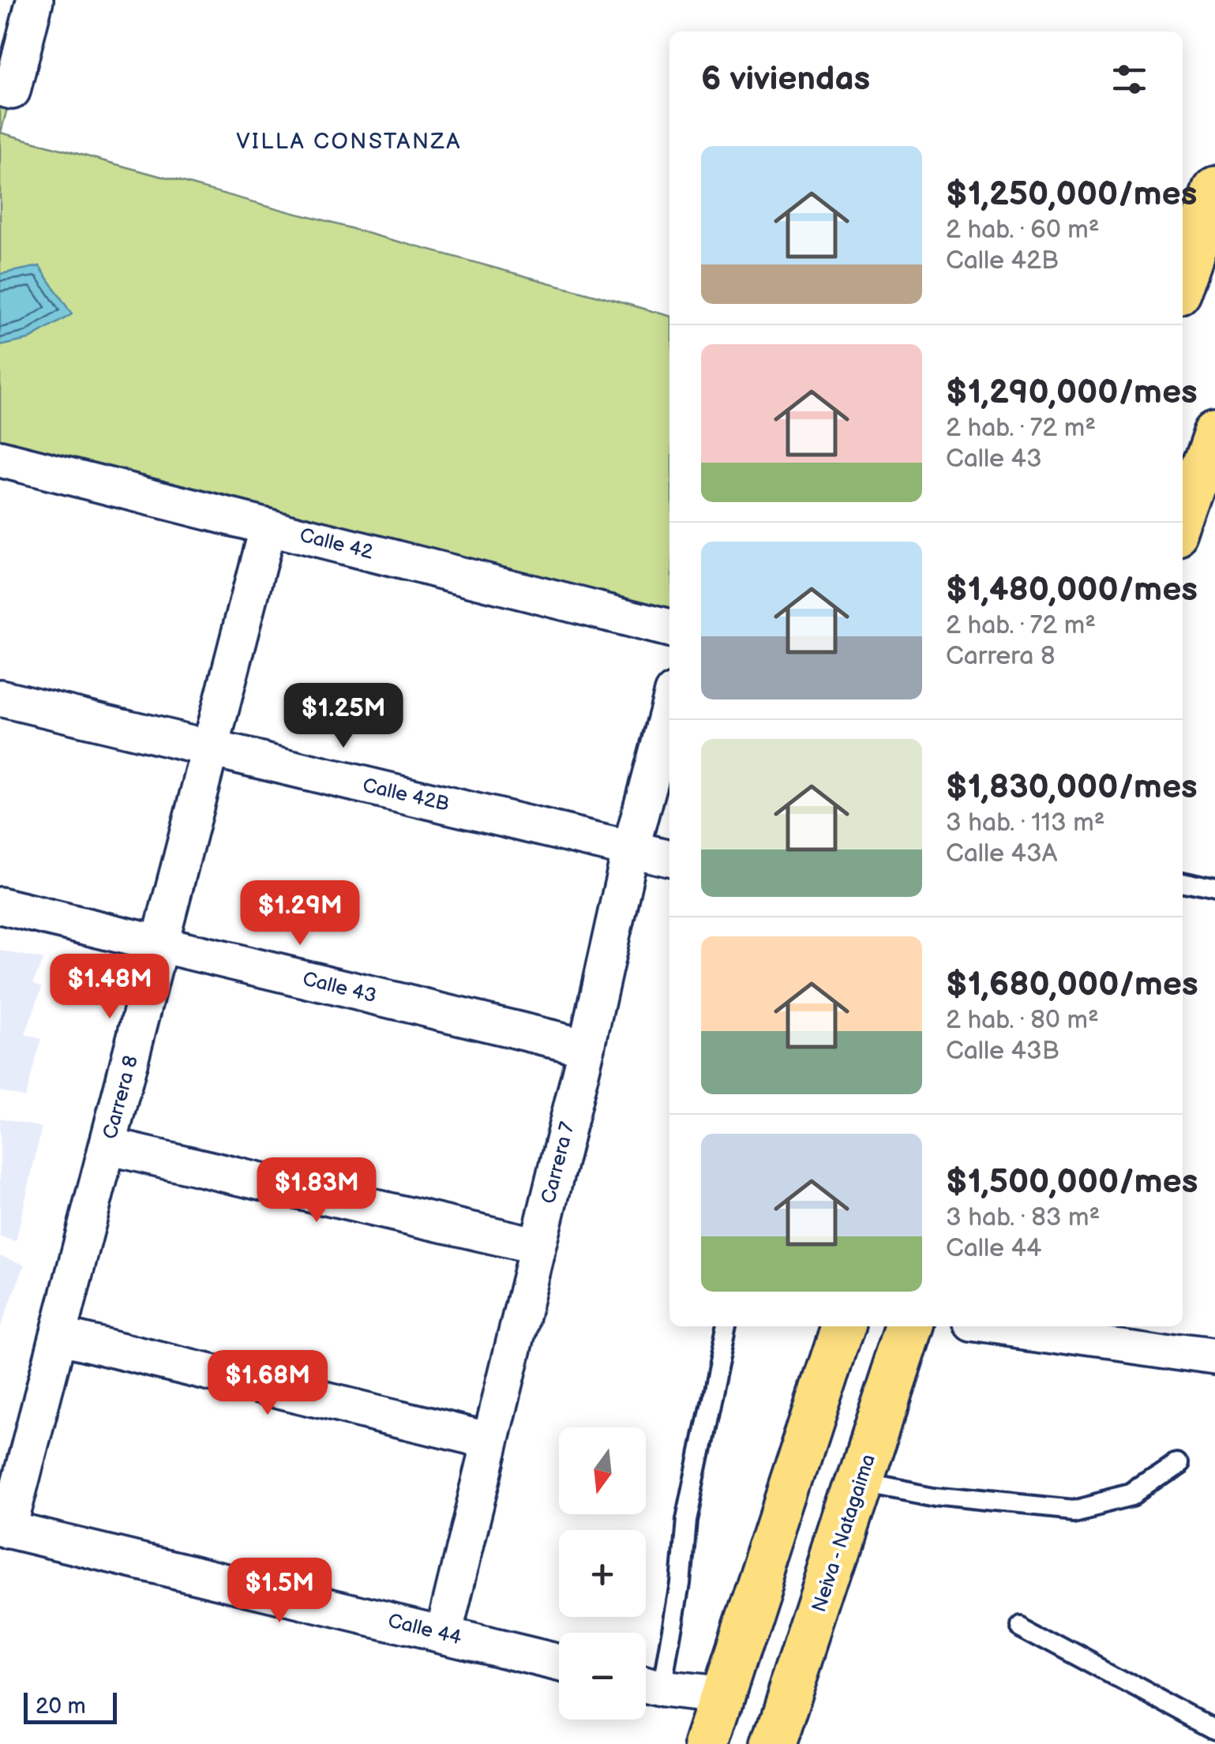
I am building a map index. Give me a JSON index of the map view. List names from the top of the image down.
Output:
{
  "streets": {
    "highway": ["Neiva - Natagaima"],
    "street": [
      "Calle 42",
      "Calle 42B",
      "Calle 43",
      "Carrera 8",
      "Carrera 7",
      "Calle 44"
    ]
  },
  "crossings": [
    ["Calle 42", "Carrera 8"],
    ["Calle 42B", "Carrera 8"],
    ["Calle 42B", "Carrera 7"],
    ["Calle 43", "Carrera 8"],
    ["Calle 43", "Carrera 7"],
    ["Carrera 8", "Calle 44"],
    ["Carrera 7", "Calle 44"]
  ],
  "districts": ["VILLA CONSTANZA"],
  "scale_bar": "20 m",
  "north": "bottom",
  "page": {
    "heading": "6 viviendas",
    "list": [
      {
        "name": "$1,250,000/mes",
        "note": "2 hab. · 60 m² · Calle 42B"
      },
      {
        "name": "$1,290,000/mes",
        "note": "2 hab. · 72 m² · Calle 43"
      },
      {
        "name": "$1,480,000/mes",
        "note": "2 hab. · 72 m² · Carrera 8"
      },
      {
        "name": "$1,830,000/mes",
        "note": "3 hab. · 113 m² · Calle 43A"
      },
      {
        "name": "$1,680,000/mes",
        "note": "2 hab. · 80 m² · Calle 43B"
      },
      {
        "name": "$1,500,000/mes",
        "note": "3 hab. · 83 m² · Calle 44"
      }
    ],
    "price": [
      "$1.25M",
      "$1.29M",
      "$1.48M",
      "$1.83M",
      "$1.68M",
      "$1.5M"
    ],
    "map_buttons": ["+", "−"],
    "scale": "20 m"
  }
}
